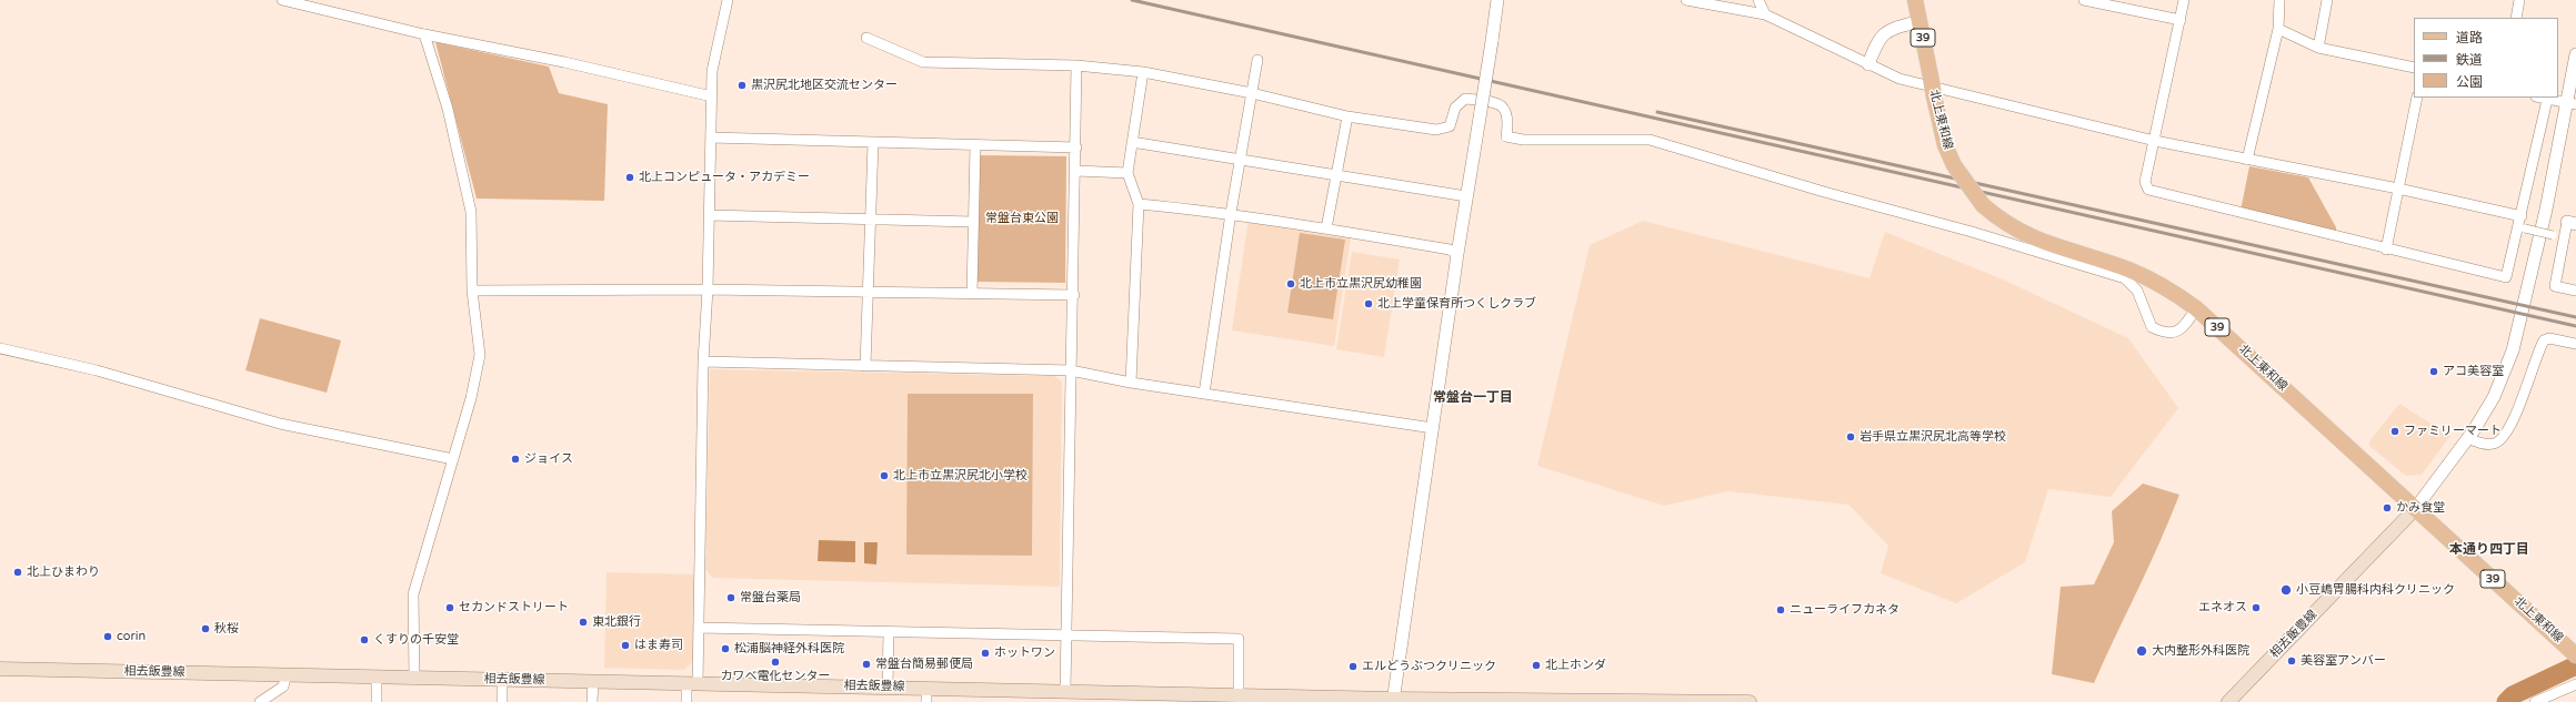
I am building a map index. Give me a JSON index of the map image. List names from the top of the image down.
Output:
{
  "streets": {
    "main road": ["39", "北上東和線", "相去飯豊線"]
  },
  "crossings": [
    ["北上東和線", "相去飯豊線"]
  ],
  "districts": ["常盤台一丁目", "本通り四丁目"],
  "parks": ["常盤台東公園"],
  "places": [
    "黒沢尻北地区交流センター",
    "北上コンピュータ・アカデミー",
    "北上市立黒沢尻幼稚園",
    "北上学童保育所つくしクラブ",
    "アコ美容室",
    "ファミリーマート",
    "岩手県立黒沢尻北高等学校",
    "ジョイス",
    "北上市立黒沢尻北小学校",
    "かみ食堂",
    "北上ひまわり",
    "小豆嶋胃腸科内科クリニック",
    "常盤台薬局",
    "セカンドストリート",
    "エネオス",
    "ニューライフカネタ",
    "東北銀行",
    "秋桜",
    "corin",
    "くすりの千安堂",
    "はま寿司",
    "松浦脳神経外科医院",
    "大内整形外科医院",
    "ホットワン",
    "美容室アンバー",
    "カワベ電化センター",
    "常盤台簡易郵便局",
    "北上ホンダ",
    "エルどうぶつクリニック"
  ],
  "legend": ["道路", "鉄道", "公園"]
}
